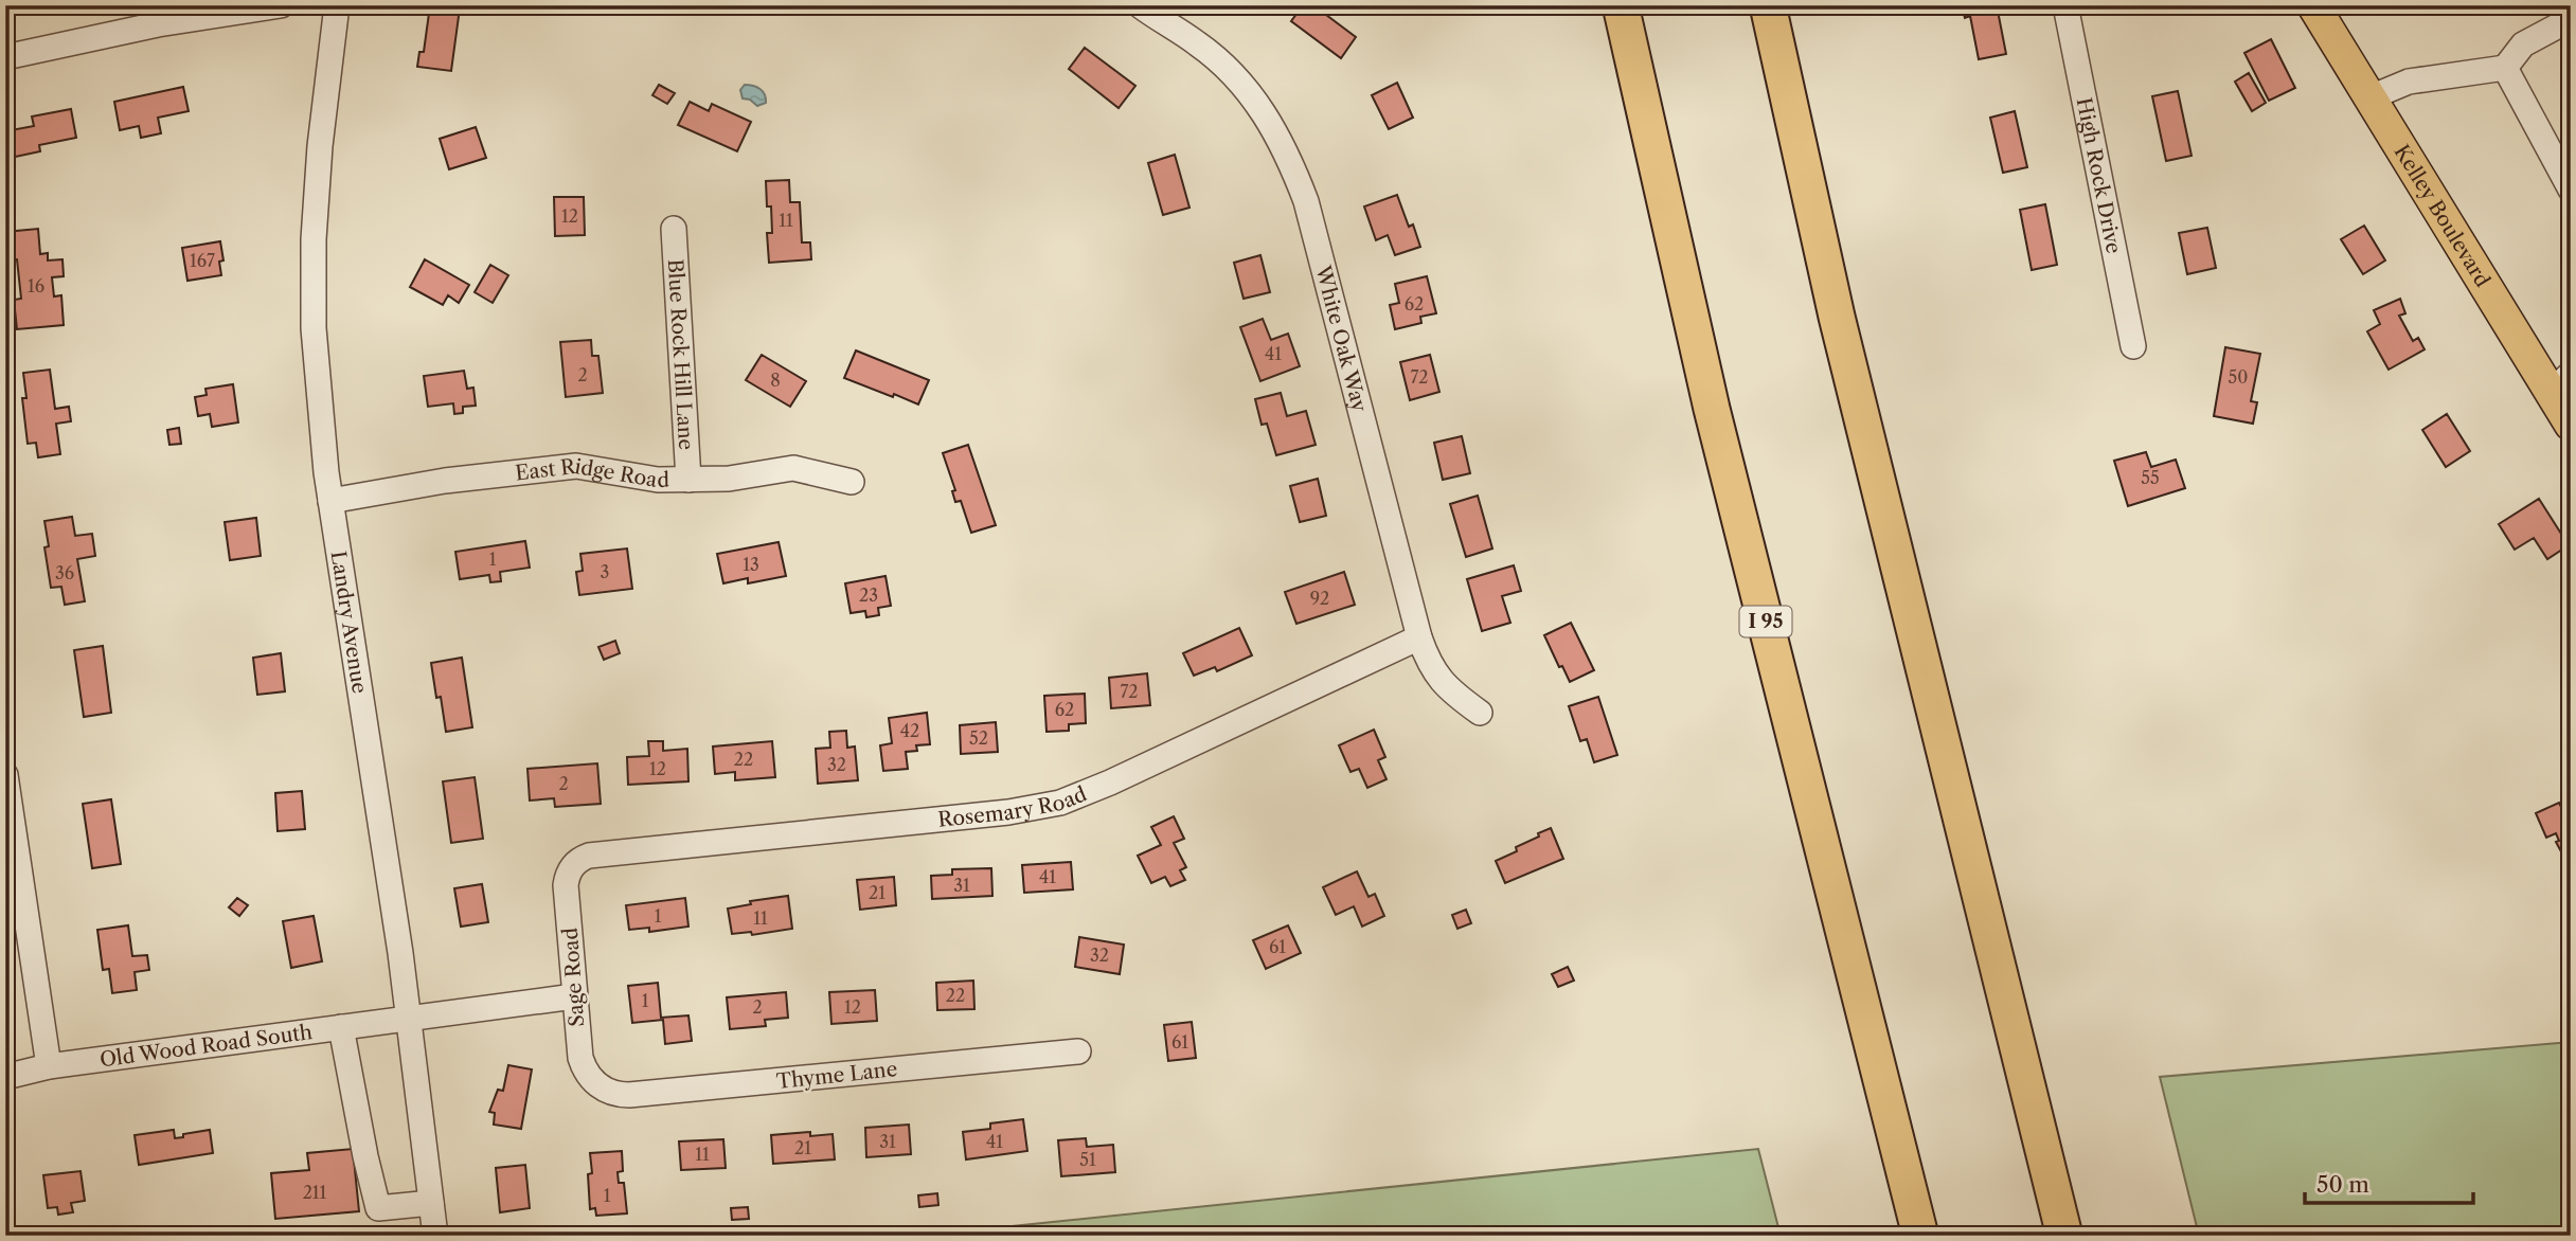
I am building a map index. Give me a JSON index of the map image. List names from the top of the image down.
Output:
{
  "streets": {
    "highway": ["I 95"],
    "main road": ["Kelley Boulevard"],
    "street": [
      "High Rock Drive",
      "White Oak Way",
      "Blue Rock Hill Lane",
      "East Ridge Road",
      "Landry Avenue",
      "Rosemary Road",
      "Sage Road",
      "Old Wood Road South",
      "Thyme Lane"
    ]
  },
  "crossings": [
    ["White Oak Way", "Rosemary Road"],
    ["Blue Rock Hill Lane", "East Ridge Road"],
    ["East Ridge Road", "Landry Avenue"],
    ["Landry Avenue", "Old Wood Road South"],
    ["Rosemary Road", "Sage Road"],
    ["Sage Road", "Old Wood Road South"],
    ["Sage Road", "Thyme Lane"]
  ],
  "house_numbers": [
    "12",
    "11",
    "167",
    "16",
    "62",
    "41",
    "2",
    "72",
    "50",
    "8",
    "55",
    "1",
    "13",
    "3",
    "36",
    "23",
    "92",
    "72",
    "62",
    "42",
    "52",
    "22",
    "32",
    "12",
    "2",
    "41",
    "31",
    "21",
    "1",
    "11",
    "61",
    "32",
    "22",
    "1",
    "2",
    "12",
    "61",
    "31",
    "41",
    "21",
    "11",
    "51",
    "211",
    "1"
  ],
  "scale_bar": "50 m"
}
